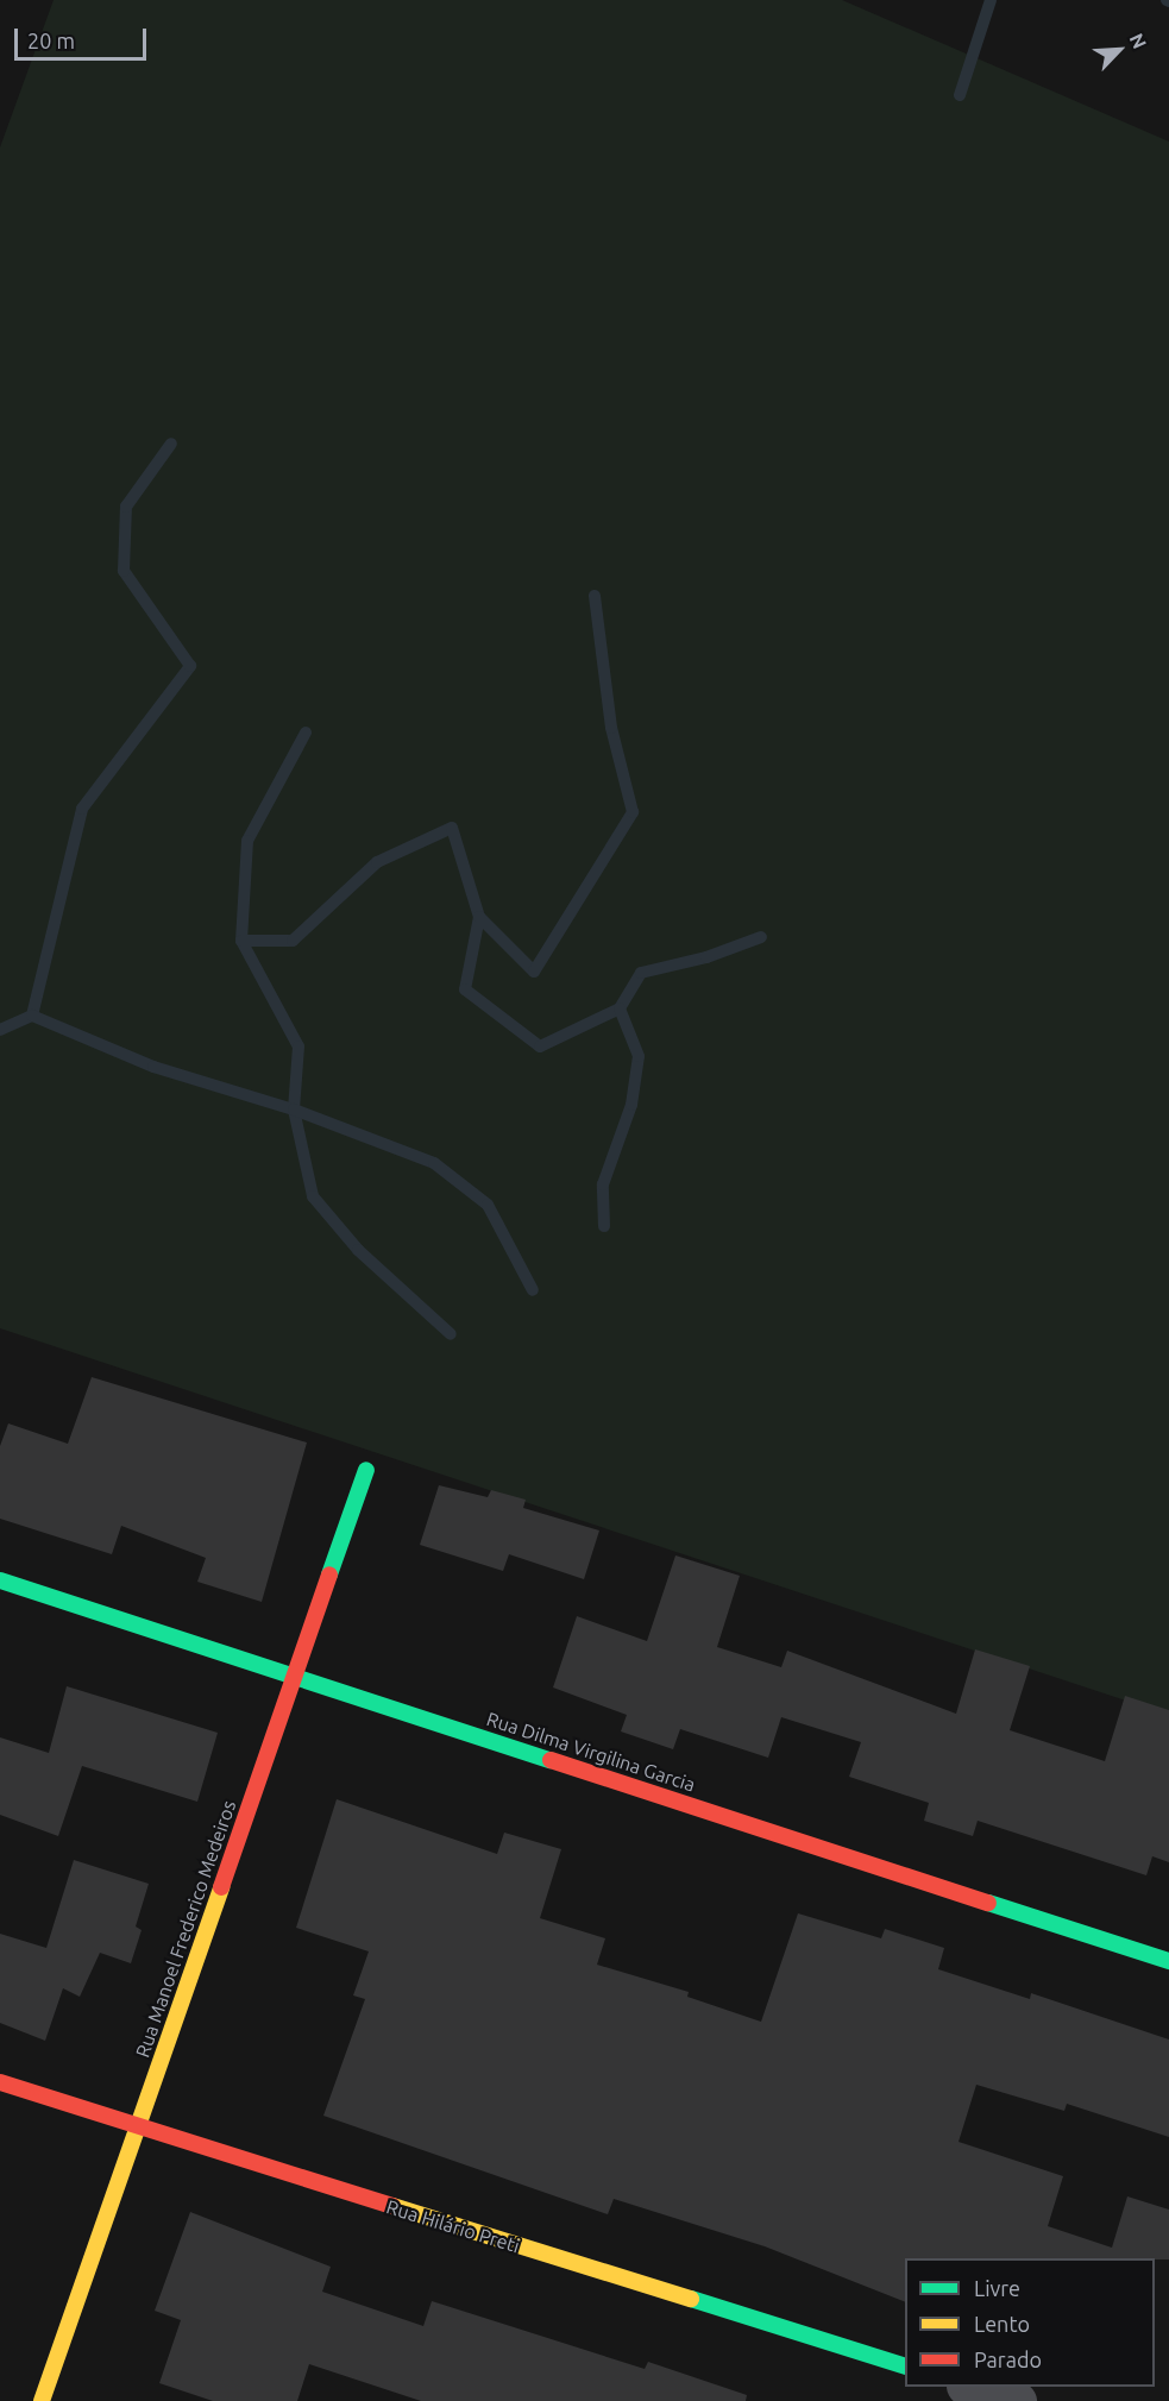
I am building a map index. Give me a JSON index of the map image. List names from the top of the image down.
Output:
{
  "streets": {
    "street": ["Rua Dilma Virgilina Garcia", "Rua Manoel Frederico Medeiros", "Rua Hilário Preti"]
  },
  "crossings": [
    ["Rua Dilma Virgilina Garcia", "Rua Manoel Frederico Medeiros"],
    ["Rua Manoel Frederico Medeiros", "Rua Hilário Preti"]
  ],
  "legend": ["Livre", "Lento", "Parado"],
  "scale_bar": "20 m",
  "north": "top right"
}
